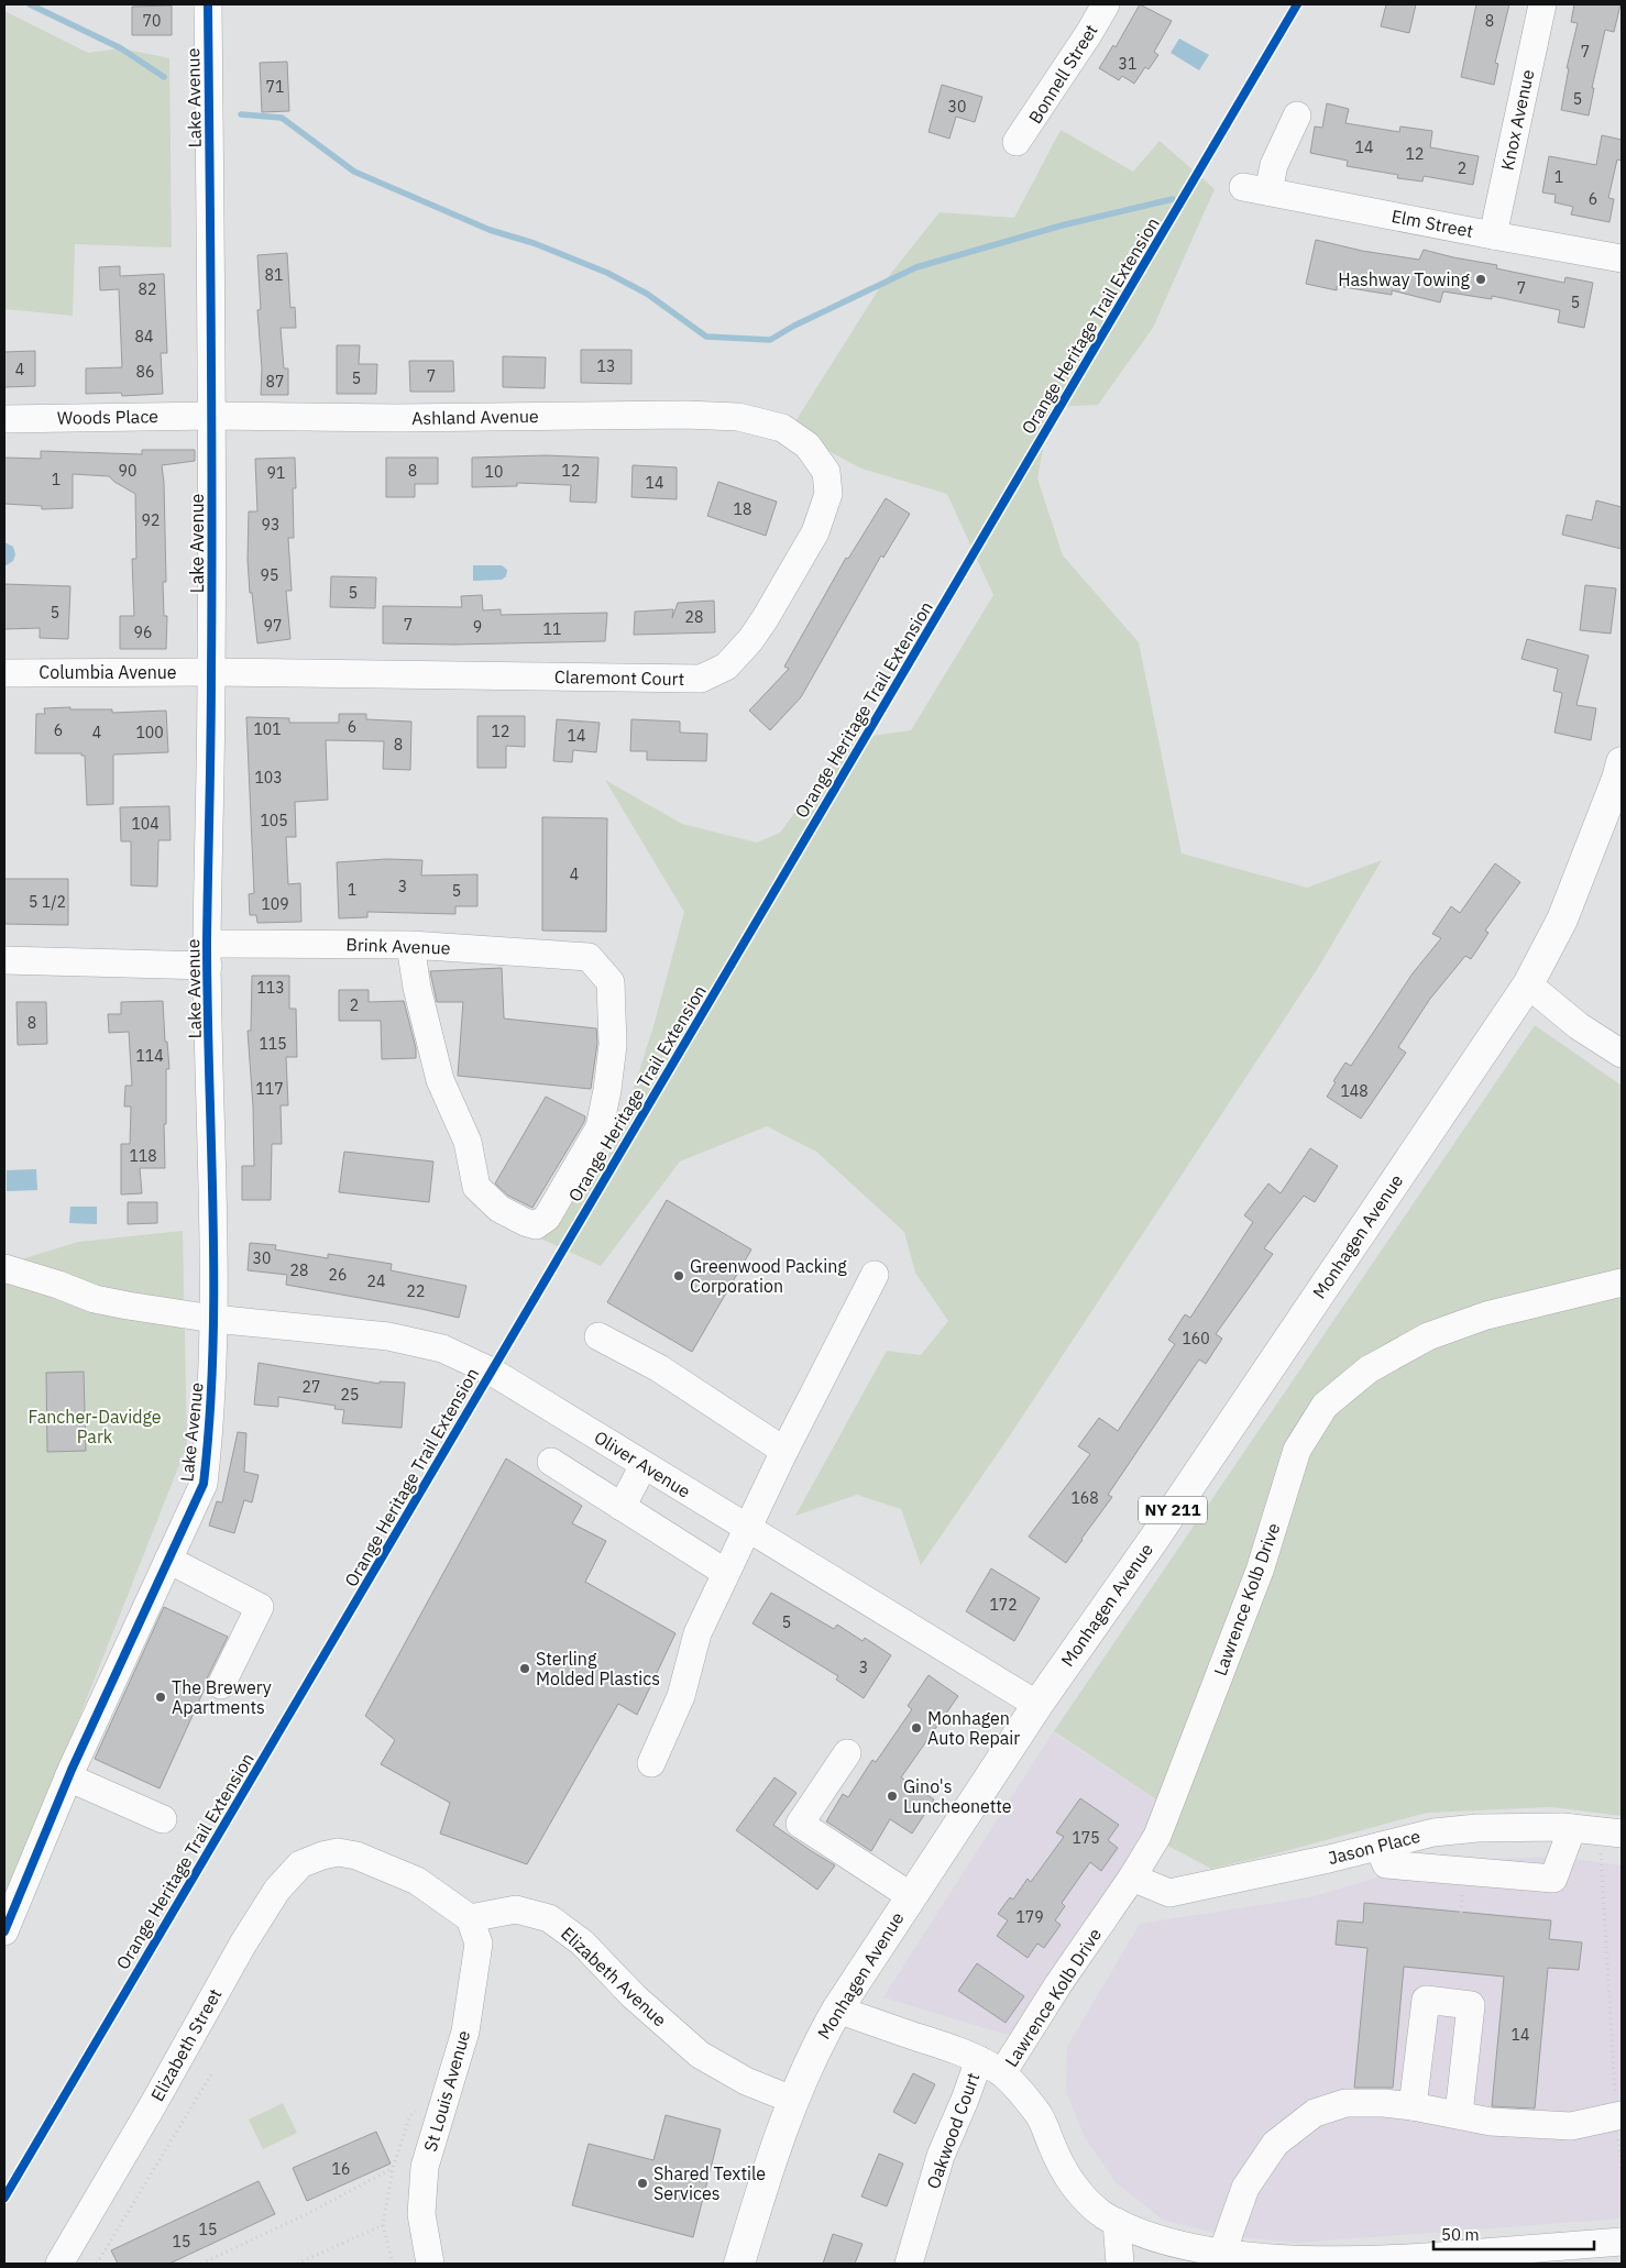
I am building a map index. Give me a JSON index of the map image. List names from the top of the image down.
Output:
{
  "streets": {
    "main road": ["Monhagen Avenue", "NY 211"],
    "street": [
      "Bonnell Street",
      "Lake Avenue",
      "Knox Avenue",
      "Elm Street",
      "Woods Place",
      "Ashland Avenue",
      "Columbia Avenue",
      "Claremont Court",
      "Brink Avenue",
      "Oliver Avenue",
      "Lawrence Kolb Drive",
      "Jason Place",
      "Elizabeth Avenue",
      "Elizabeth Street",
      "St Louis Avenue",
      "Oakwood Court"
    ],
    "cycle path": ["Orange Heritage Trail Extension"]
  },
  "crossings": [
    ["Lake Avenue", "Woods Place"],
    ["Lake Avenue", "Ashland Avenue"],
    ["Lake Avenue", "Columbia Avenue"],
    ["Lake Avenue", "Claremont Court"],
    ["Lake Avenue", "Brink Avenue"],
    ["Lake Avenue", "Oliver Avenue"],
    ["Knox Avenue", "Elm Street"],
    ["Woods Place", "Ashland Avenue"],
    ["Ashland Avenue", "Claremont Court"],
    ["Columbia Avenue", "Claremont Court"],
    ["Monhagen Avenue", "Oliver Avenue"],
    ["Monhagen Avenue", "Elizabeth Avenue"],
    ["Lawrence Kolb Drive", "Jason Place"],
    ["Elizabeth Avenue", "Elizabeth Street"],
    ["Elizabeth Avenue", "St Louis Avenue"],
    ["Elizabeth Street", "St Louis Avenue"]
  ],
  "parks": ["Fancher-Davidge Park"],
  "places": [
    "Hashway Towing",
    "Greenwood Packing Corporation",
    "Sterling Molded Plastics",
    "The Brewery Apartments",
    "Monhagen Auto Repair",
    "Gino's Luncheonette",
    "Shared Textile Services"
  ],
  "house_numbers": [
    "70",
    "8",
    "7",
    "31",
    "71",
    "5",
    "30",
    "14",
    "12",
    "2",
    "1",
    "6",
    "81",
    "7",
    "82",
    "5",
    "84",
    "13",
    "4",
    "86",
    "7",
    "5",
    "87",
    "90",
    "8",
    "12",
    "10",
    "91",
    "1",
    "14",
    "18",
    "92",
    "93",
    "95",
    "5",
    "5",
    "28",
    "7",
    "97",
    "9",
    "11",
    "96",
    "6",
    "101",
    "6",
    "12",
    "4",
    "100",
    "14",
    "8",
    "103",
    "105",
    "104",
    "4",
    "3",
    "1",
    "5",
    "5 1/2",
    "109",
    "113",
    "2",
    "8",
    "115",
    "114",
    "117",
    "148",
    "118",
    "30",
    "28",
    "26",
    "24",
    "22",
    "160",
    "27",
    "25",
    "168",
    "172",
    "5",
    "3",
    "175",
    "179",
    "14",
    "16",
    "15",
    "15"
  ],
  "scale_bar": "50 m"
}
